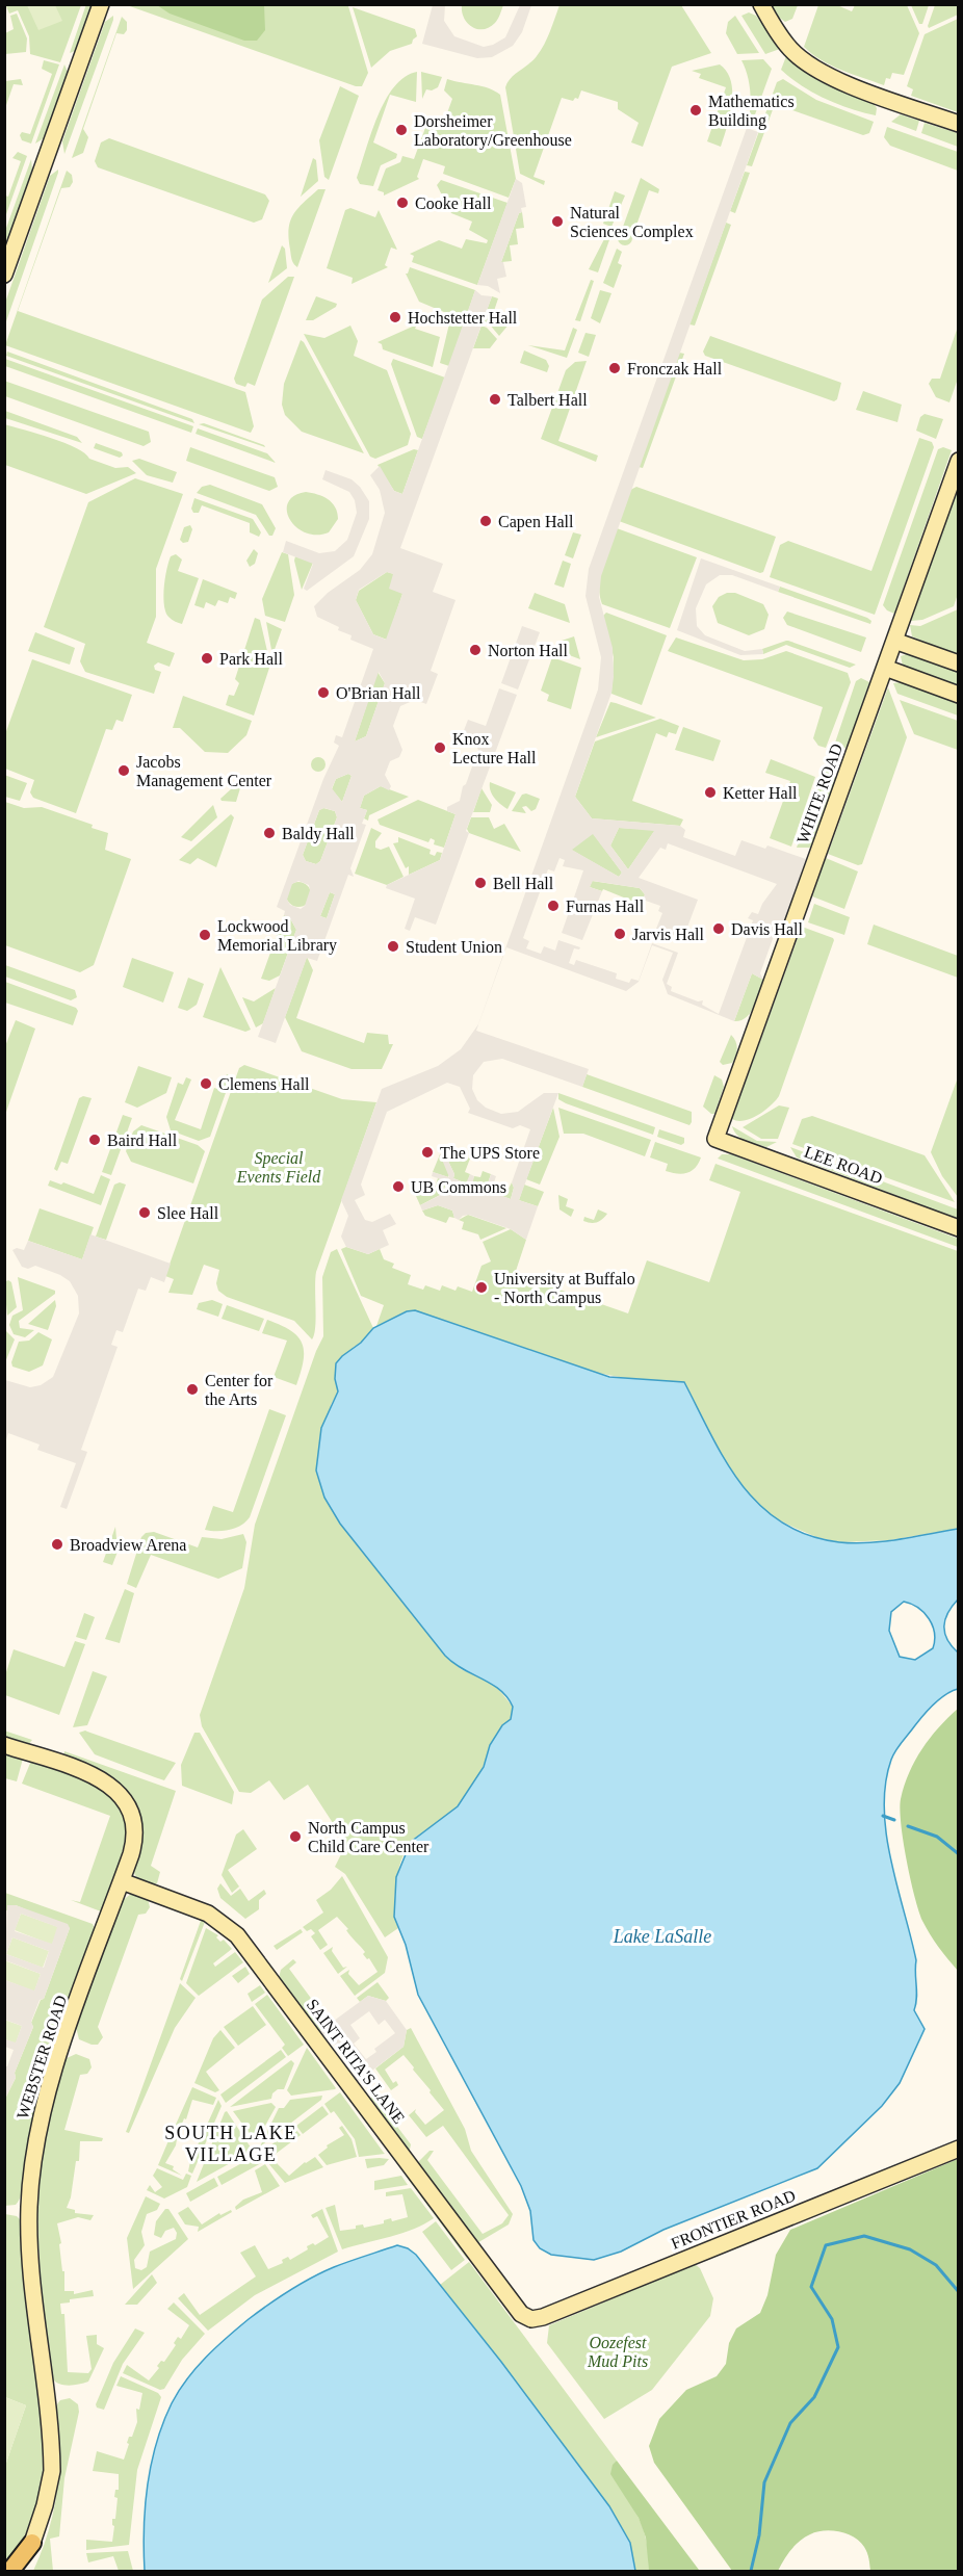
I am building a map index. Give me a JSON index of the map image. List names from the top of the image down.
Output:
{
  "streets": {
    "street": [
      "WHITE ROAD",
      "LEE ROAD",
      "WEBSTER ROAD",
      "SAINT RITA'S LANE",
      "FRONTIER ROAD"
    ]
  },
  "crossings": [
    ["WHITE ROAD", "LEE ROAD"],
    ["WEBSTER ROAD", "SAINT RITA'S LANE"],
    ["SAINT RITA'S LANE", "FRONTIER ROAD"]
  ],
  "districts": ["SOUTH LAKE VILLAGE"],
  "water": ["Lake LaSalle"],
  "parks": ["Special Events Field", "Oozefest Mud Pits"],
  "places": [
    "Mathematics Building",
    "Dorsheimer Laboratory/Greenhouse",
    "Cooke Hall",
    "Natural Sciences Complex",
    "Hochstetter Hall",
    "Fronczak Hall",
    "Talbert Hall",
    "Capen Hall",
    "Norton Hall",
    "Park Hall",
    "O'Brian Hall",
    "Knox Lecture Hall",
    "Jacobs Management Center",
    "Ketter Hall",
    "Baldy Hall",
    "Bell Hall",
    "Furnas Hall",
    "Davis Hall",
    "Jarvis Hall",
    "Lockwood Memorial Library",
    "Student Union",
    "Clemens Hall",
    "Baird Hall",
    "The UPS Store",
    "UB Commons",
    "Slee Hall",
    "University at Buffalo - North Campus",
    "Center for the Arts",
    "Broadview Arena",
    "North Campus Child Care Center"
  ]
}
